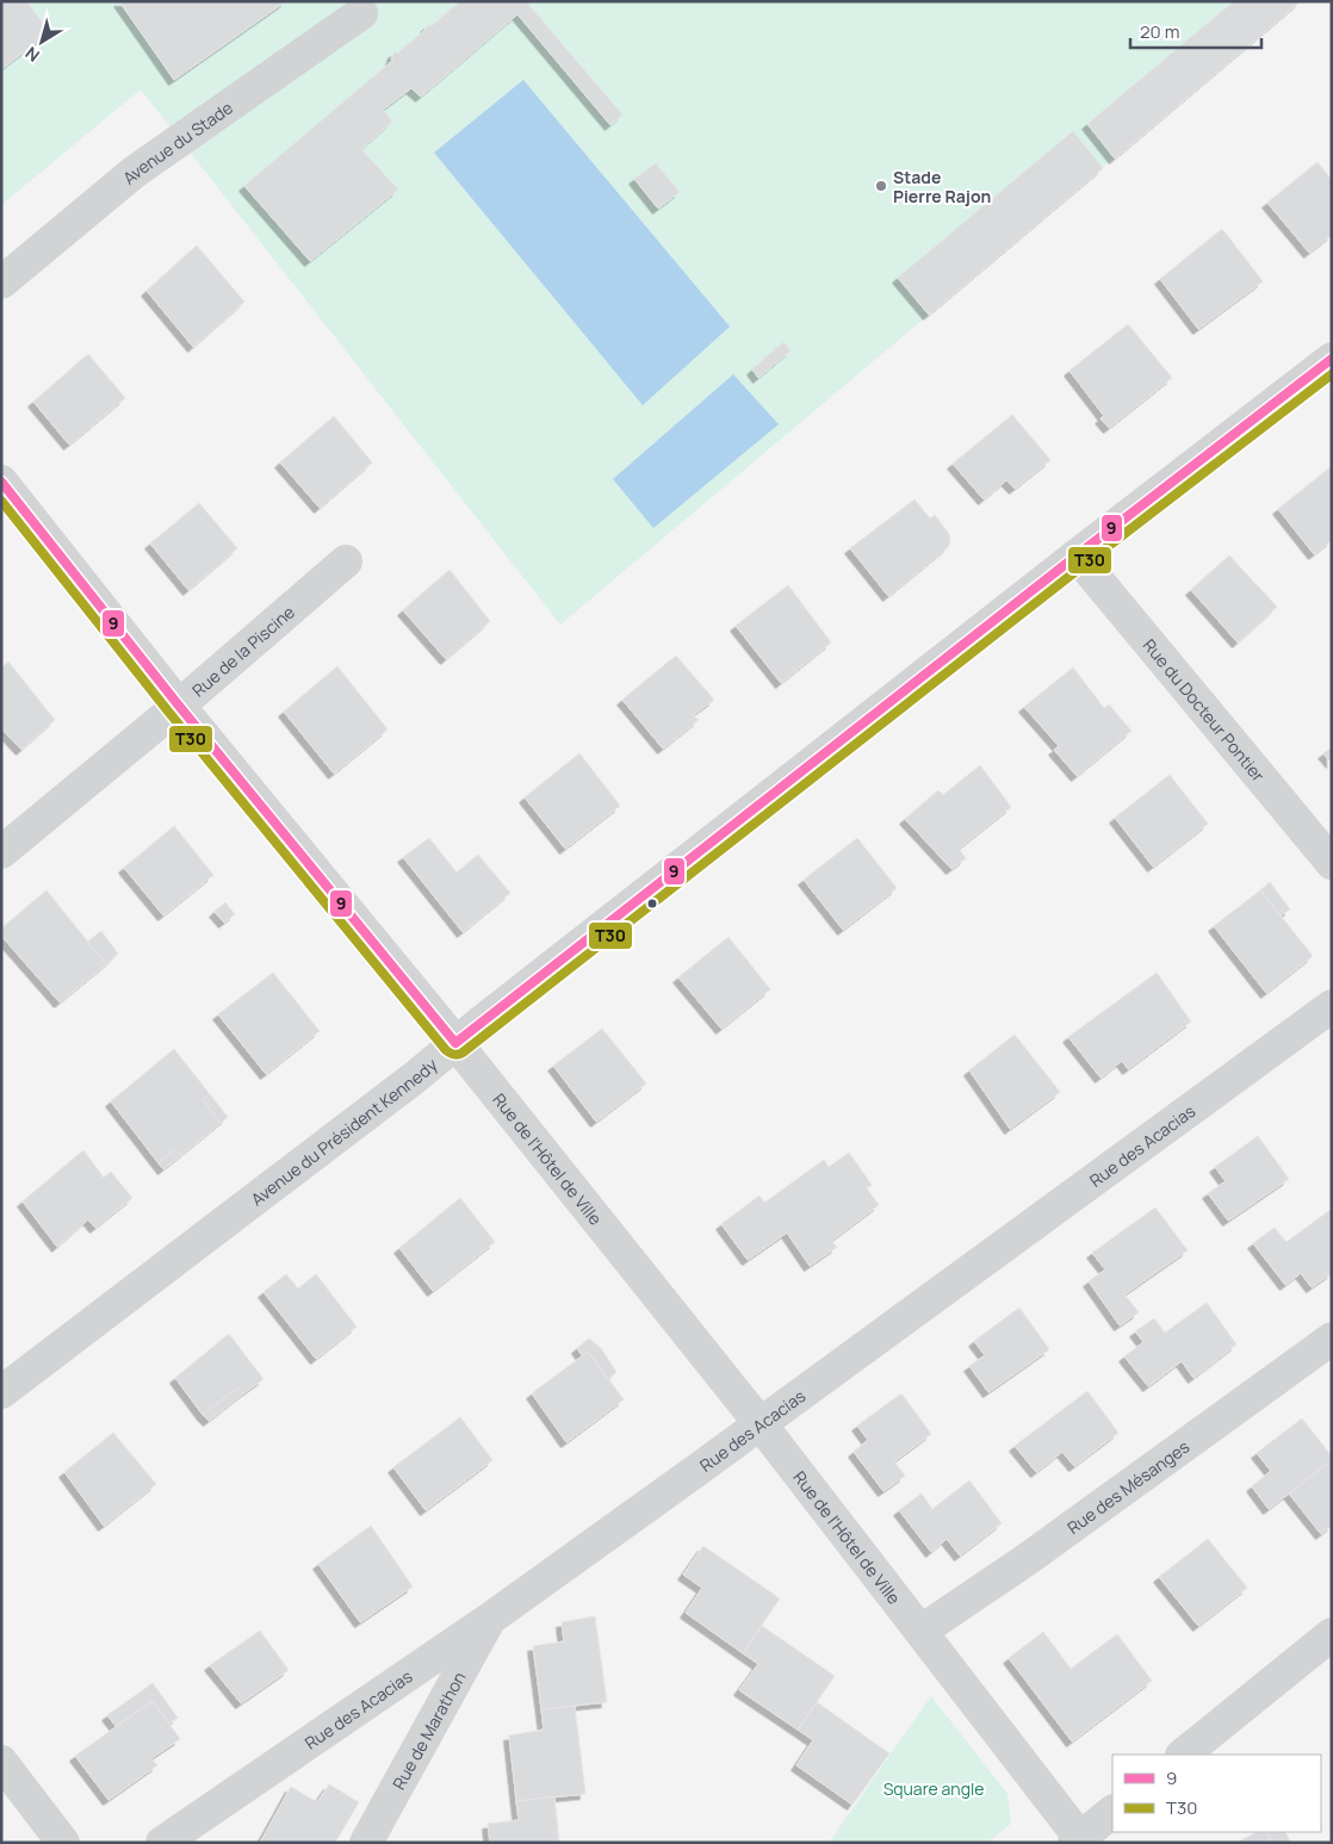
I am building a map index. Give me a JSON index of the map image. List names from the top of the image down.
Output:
{
  "streets": {
    "street": [
      "Avenue du Stade",
      "Rue de la Piscine",
      "Rue du Docteur Pontier",
      "Avenue du Président Kennedy",
      "Rue des Acacias",
      "Rue de l'Hôtel de Ville",
      "Rue des Mésanges",
      "Rue de Marathon"
    ]
  },
  "crossings": [
    ["Rue de la Piscine", "Rue de l'Hôtel de Ville"],
    ["Rue du Docteur Pontier", "Avenue du Président Kennedy"],
    ["Avenue du Président Kennedy", "Rue de l'Hôtel de Ville"],
    ["Rue des Acacias", "Rue de l'Hôtel de Ville"],
    ["Rue des Acacias", "Rue de Marathon"],
    ["Rue de l'Hôtel de Ville", "Rue des Mésanges"]
  ],
  "parks": ["Square angle"],
  "places": ["Stade Pierre Rajon"],
  "lines": ["transit line 9", "transit line T30"],
  "legend": ["9", "T30"],
  "scale_bar": "20 m",
  "north": "bottom left"
}
